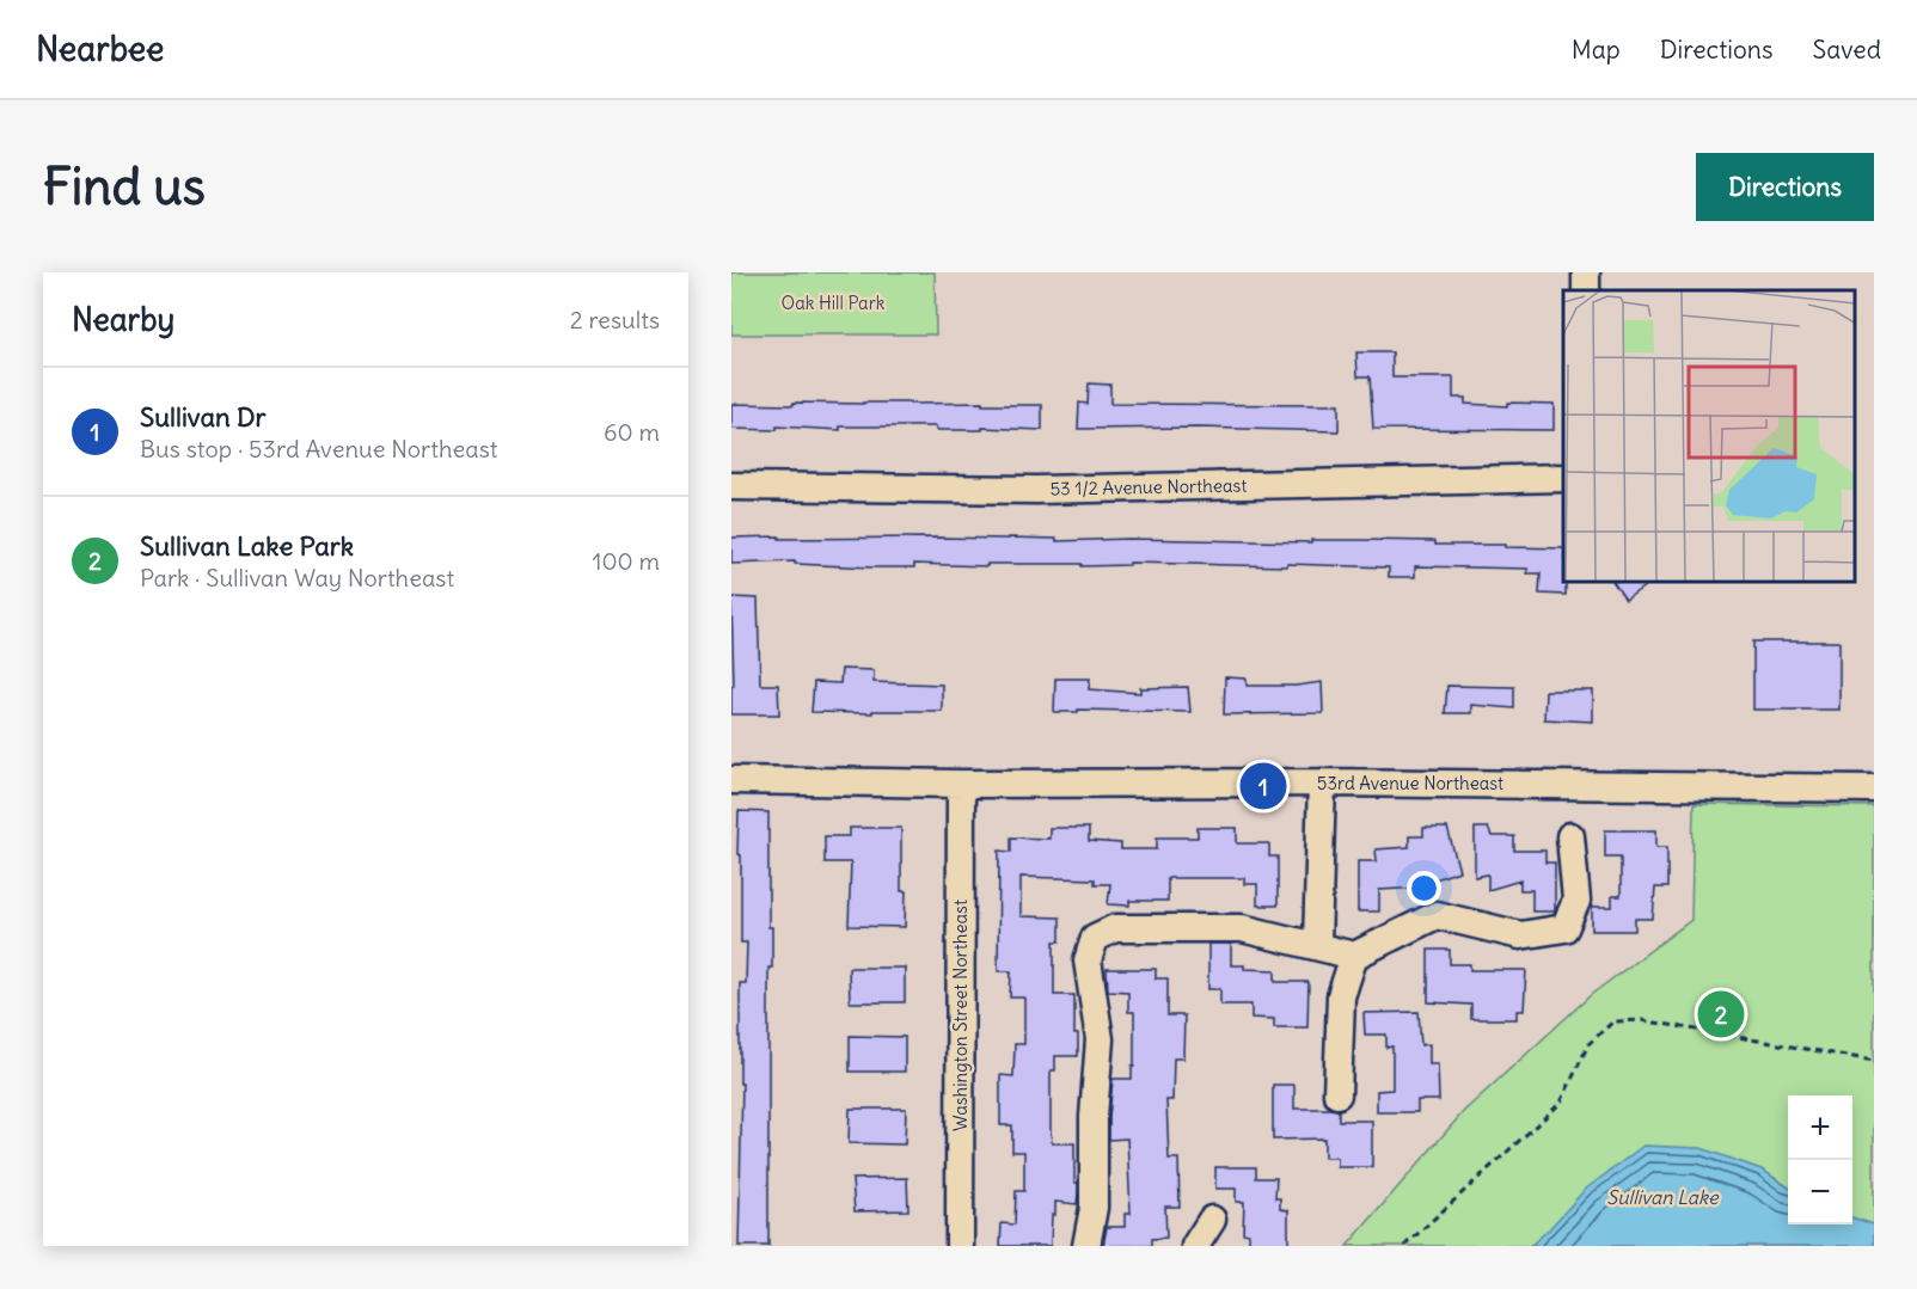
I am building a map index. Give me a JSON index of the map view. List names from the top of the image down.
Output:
{
  "streets": {
    "street": ["53 1/2 Avenue Northeast", "53rd Avenue Northeast", "Washington Street Northeast"]
  },
  "crossings": [
    ["53rd Avenue Northeast", "Washington Street Northeast"]
  ],
  "water": ["Sullivan Lake"],
  "parks": ["Oak Hill Park"],
  "page": {
    "header": "Nearbee",
    "nav": ["Map", "Directions", "Saved"],
    "buttons": "Directions",
    "title": "Find us",
    "heading": ["Nearby", "2 results"],
    "list": [
      {
        "mark": "1",
        "name": "Sullivan Dr",
        "note": "Bus stop · 53rd Avenue Northeast",
        "value": "60 m"
      },
      {
        "mark": "2",
        "name": "Sullivan Lake Park",
        "note": "Park · Sullivan Way Northeast",
        "value": "100 m"
      }
    ],
    "pins": ["1", "2"],
    "map_buttons": ["+", "−"]
  }
}
